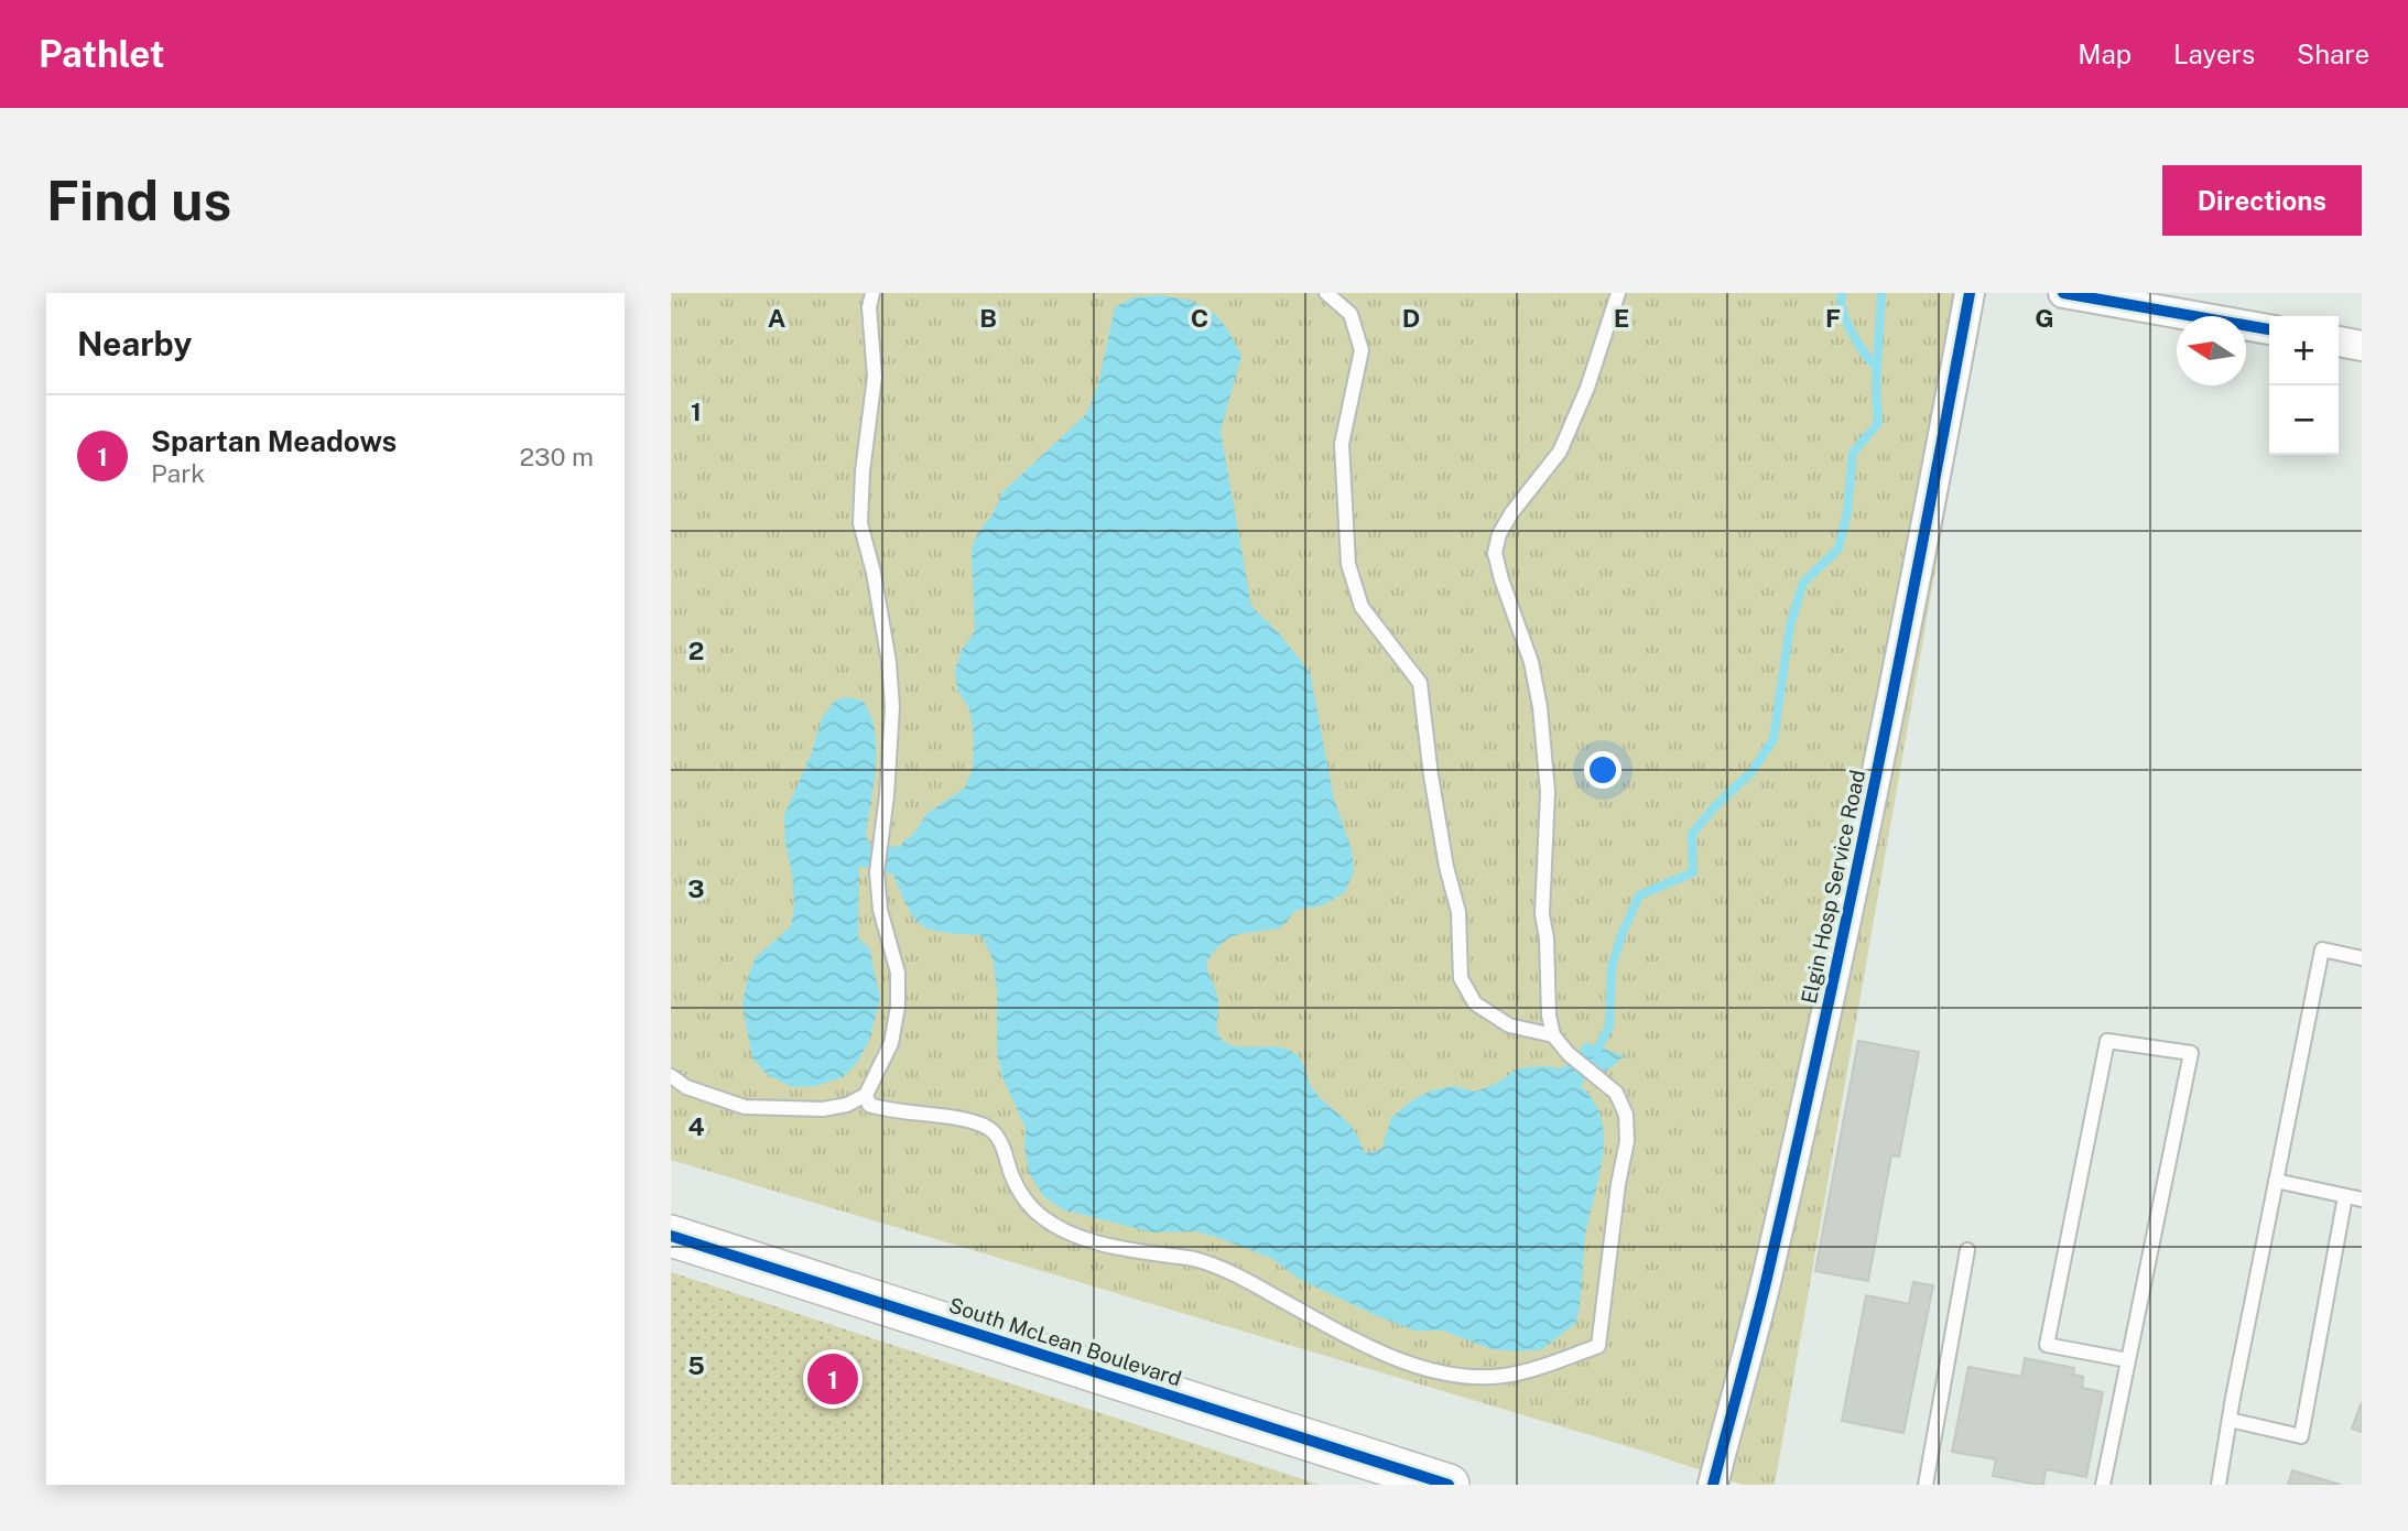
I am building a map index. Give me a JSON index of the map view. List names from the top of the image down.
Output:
{
  "streets": {
    "main road": ["South McLean Boulevard"],
    "street": ["Elgin Hosp Service Road"]
  },
  "north": "left",
  "page": {
    "header": "Pathlet",
    "nav": ["Map", "Layers", "Share"],
    "buttons": "Directions",
    "title": "Find us",
    "heading": "Nearby",
    "map_buttons": ["+", "−"],
    "list": [
      {
        "mark": "1",
        "name": "Spartan Meadows",
        "note": "Park",
        "value": "230 m"
      }
    ],
    "pins": "1"
  },
  "grid": {
    "columns": [
      "A",
      "B",
      "C",
      "D",
      "E",
      "F",
      "G"
    ],
    "rows": [
      "1",
      "2",
      "3",
      "4",
      "5"
    ]
  }
}
